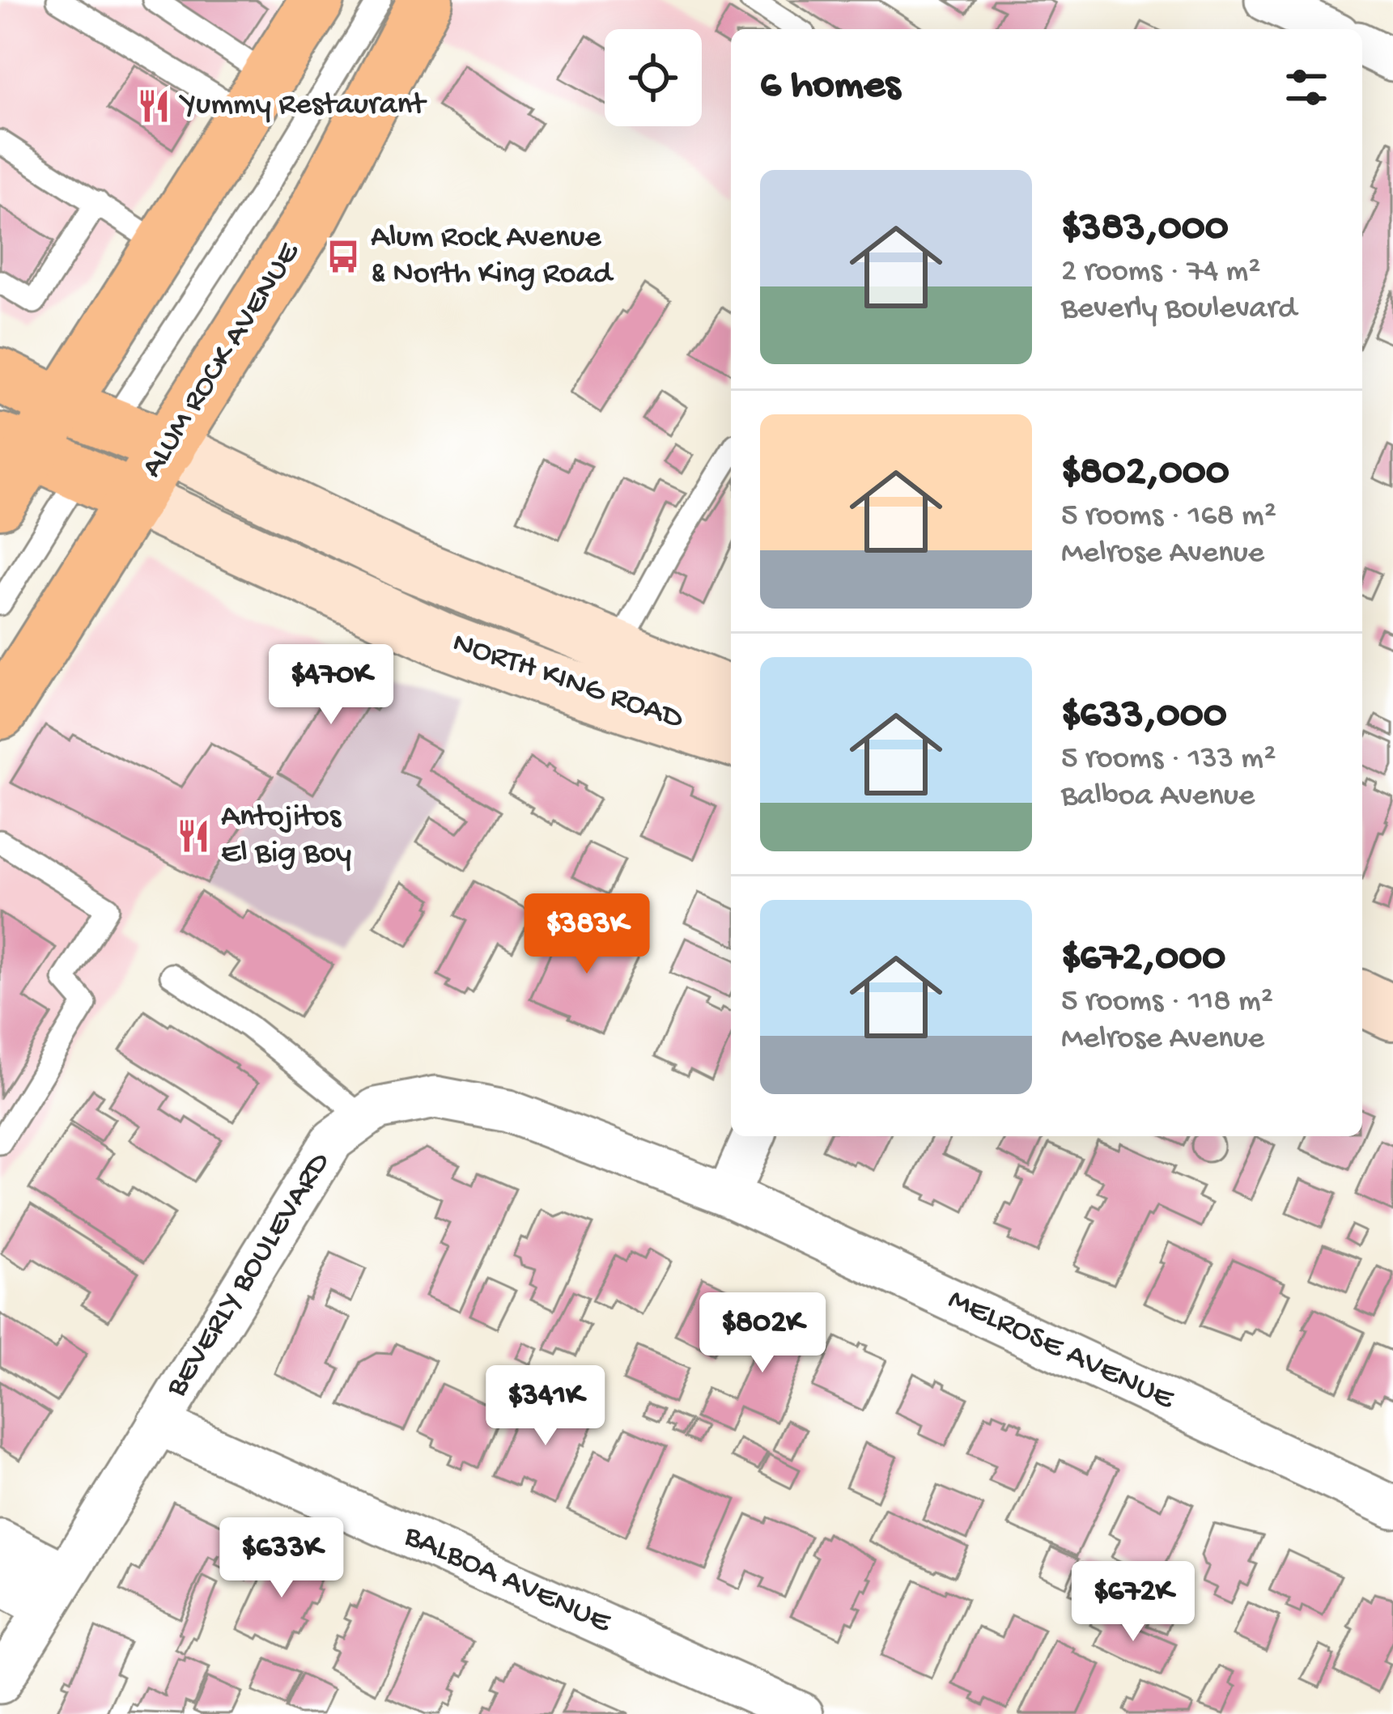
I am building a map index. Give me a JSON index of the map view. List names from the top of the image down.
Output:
{
  "streets": {
    "main road": ["ALUM ROCK AVENUE", "NORTH KING ROAD"],
    "street": ["BEVERLY BOULEVARD", "MELROSE AVENUE", "BALBOA AVENUE"]
  },
  "crossings": [
    ["ALUM ROCK AVENUE", "NORTH KING ROAD"],
    ["BEVERLY BOULEVARD", "MELROSE AVENUE"],
    ["BEVERLY BOULEVARD", "BALBOA AVENUE"]
  ],
  "places": {
    "restaurant": ["Yummy Restaurant", "Antojitos El Big Boy"],
    "bus stop": ["Alum Rock Avenue & North King Road"]
  },
  "page": {
    "heading": "6 homes",
    "list": [
      {
        "name": "$383,000",
        "note": "2 rooms · 74 m² · Beverly Boulevard"
      },
      {
        "name": "$802,000",
        "note": "5 rooms · 168 m² · Melrose Avenue"
      },
      {
        "name": "$633,000",
        "note": "5 rooms · 133 m² · Balboa Avenue"
      },
      {
        "name": "$672,000",
        "note": "5 rooms · 118 m² · Melrose Avenue"
      }
    ],
    "price": [
      "$470K",
      "$383K",
      "$802K",
      "$341K",
      "$633K",
      "$672K"
    ]
  }
}
